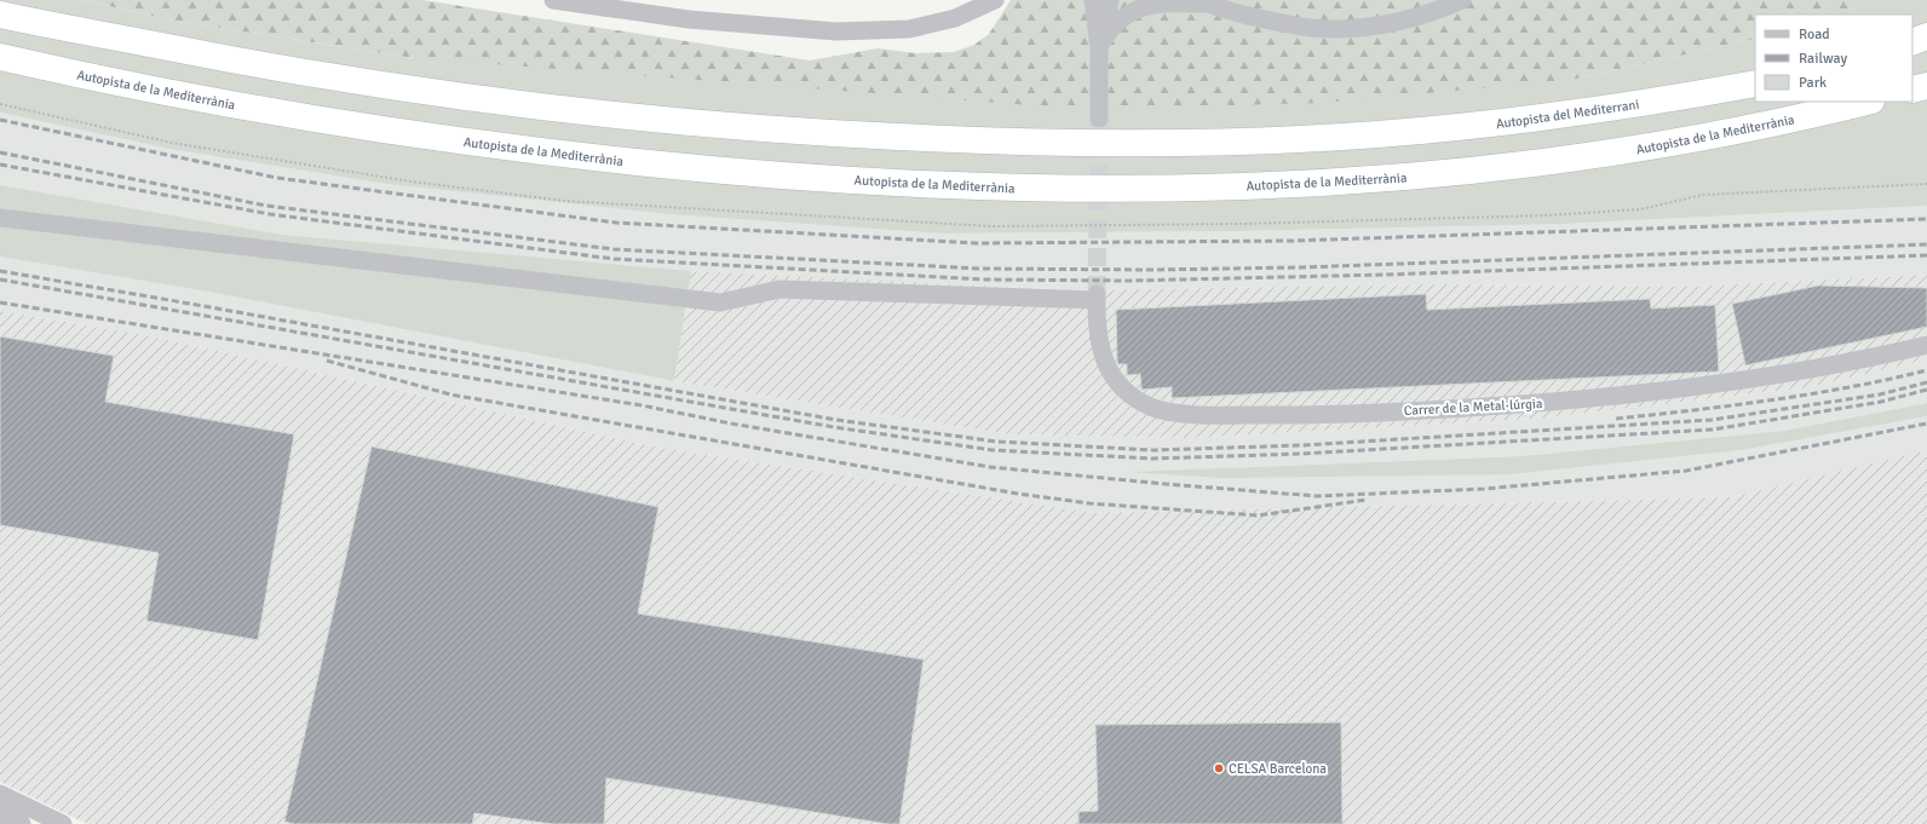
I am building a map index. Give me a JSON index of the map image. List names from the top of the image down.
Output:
{
  "streets": {
    "highway": ["Autopista de la Mediterrània", "Autopista del Mediterrani"],
    "street": ["Carrer de la Metal·lúrgia"]
  },
  "places": ["CELSA Barcelona"],
  "legend": ["Road", "Railway", "Park"]
}
